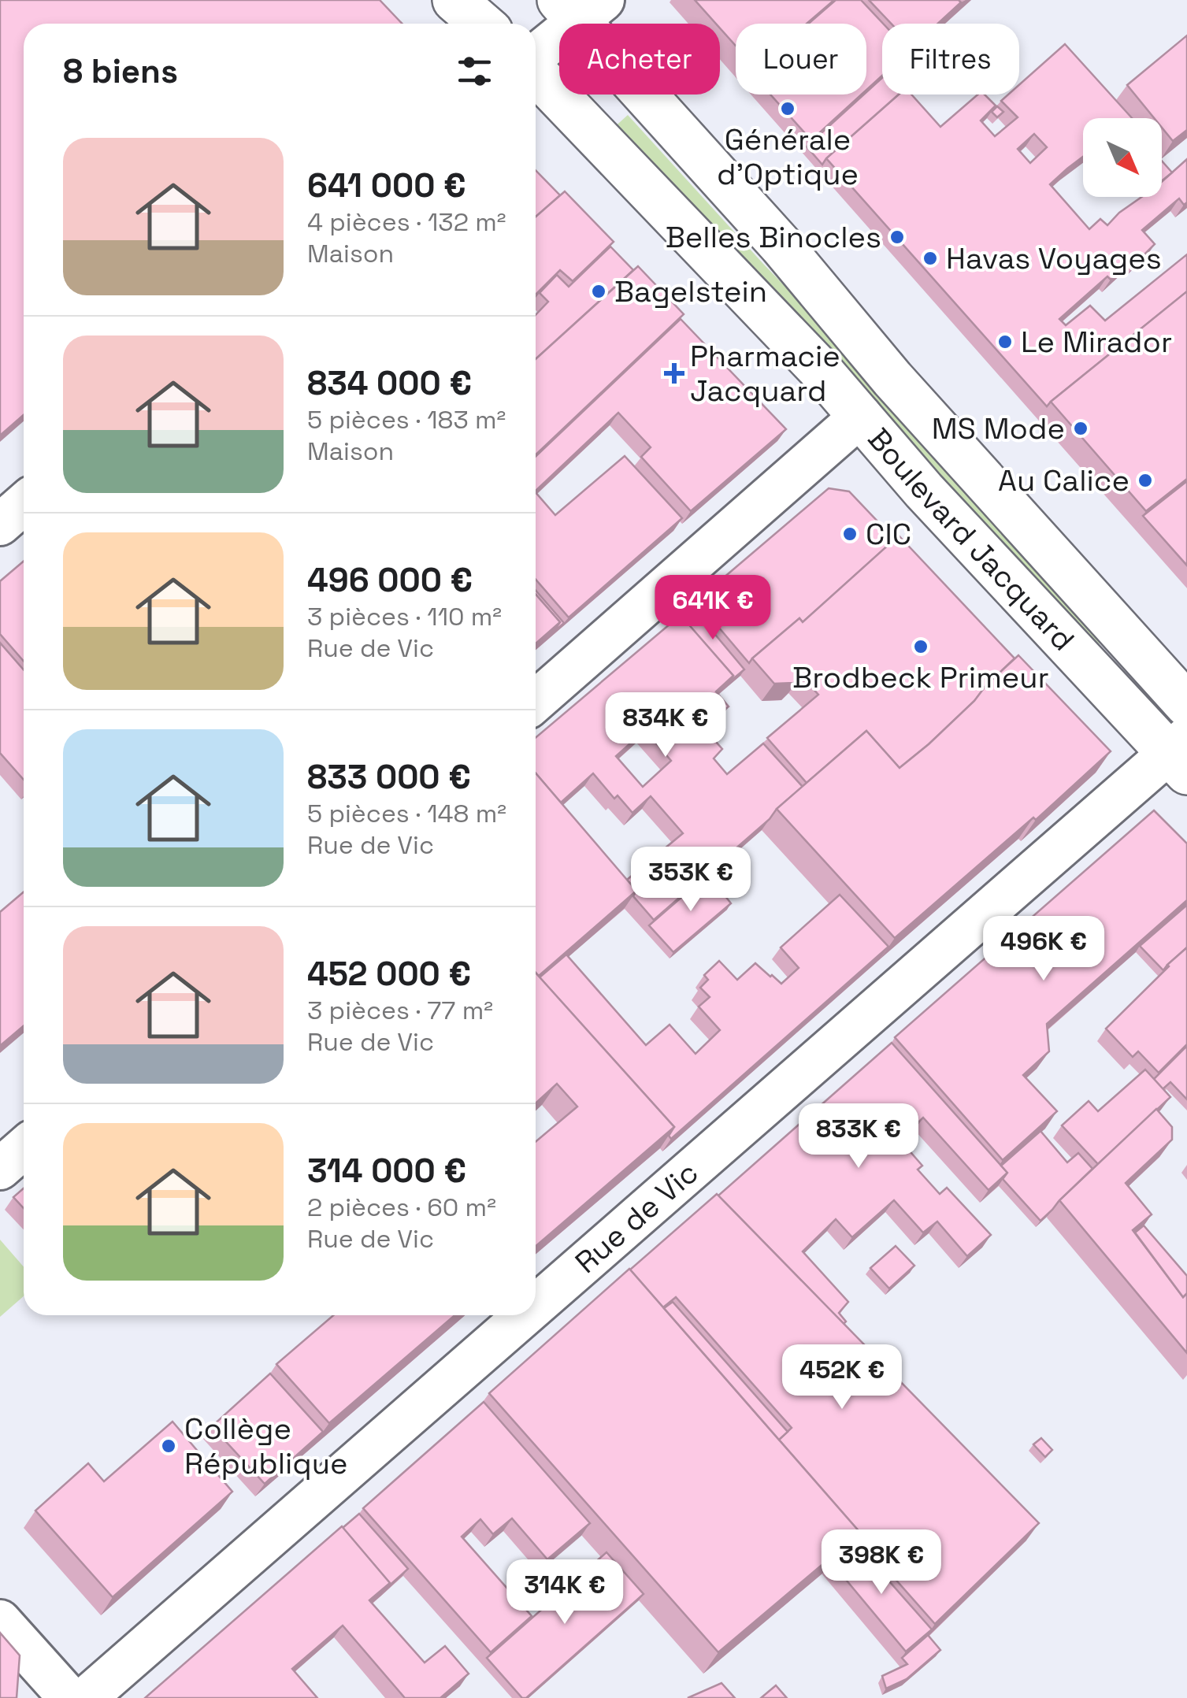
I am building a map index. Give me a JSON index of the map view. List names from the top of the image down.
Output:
{
  "streets": {
    "street": ["Boulevard Jacquard", "Rue de Vic"]
  },
  "crossings": [
    ["Boulevard Jacquard", "Rue de Vic"]
  ],
  "places": {
    "other": [
      "Générale d'Optique",
      "Belles Binocles",
      "Havas Voyages",
      "Bagelstein",
      "Le Mirador",
      "MS Mode",
      "Au Calice",
      "CIC",
      "Brodbeck Primeur",
      "Collège République"
    ],
    "health": ["Pharmacie Jacquard"]
  },
  "north": "bottom right",
  "page": {
    "chip": ["Acheter", "Louer", "Filtres"],
    "heading": "8 biens",
    "list": [
      {
        "name": "641 000 €",
        "note": "4 pièces · 132 m² · Maison"
      },
      {
        "name": "834 000 €",
        "note": "5 pièces · 183 m² · Maison"
      },
      {
        "name": "496 000 €",
        "note": "3 pièces · 110 m² · Rue de Vic"
      },
      {
        "name": "833 000 €",
        "note": "5 pièces · 148 m² · Rue de Vic"
      },
      {
        "name": "452 000 €",
        "note": "3 pièces · 77 m² · Rue de Vic"
      },
      {
        "name": "314 000 €",
        "note": "2 pièces · 60 m² · Rue de Vic"
      }
    ],
    "price": [
      "641K €",
      "834K €",
      "353K €",
      "496K €",
      "833K €",
      "452K €",
      "398K €",
      "314K €"
    ]
  }
}
